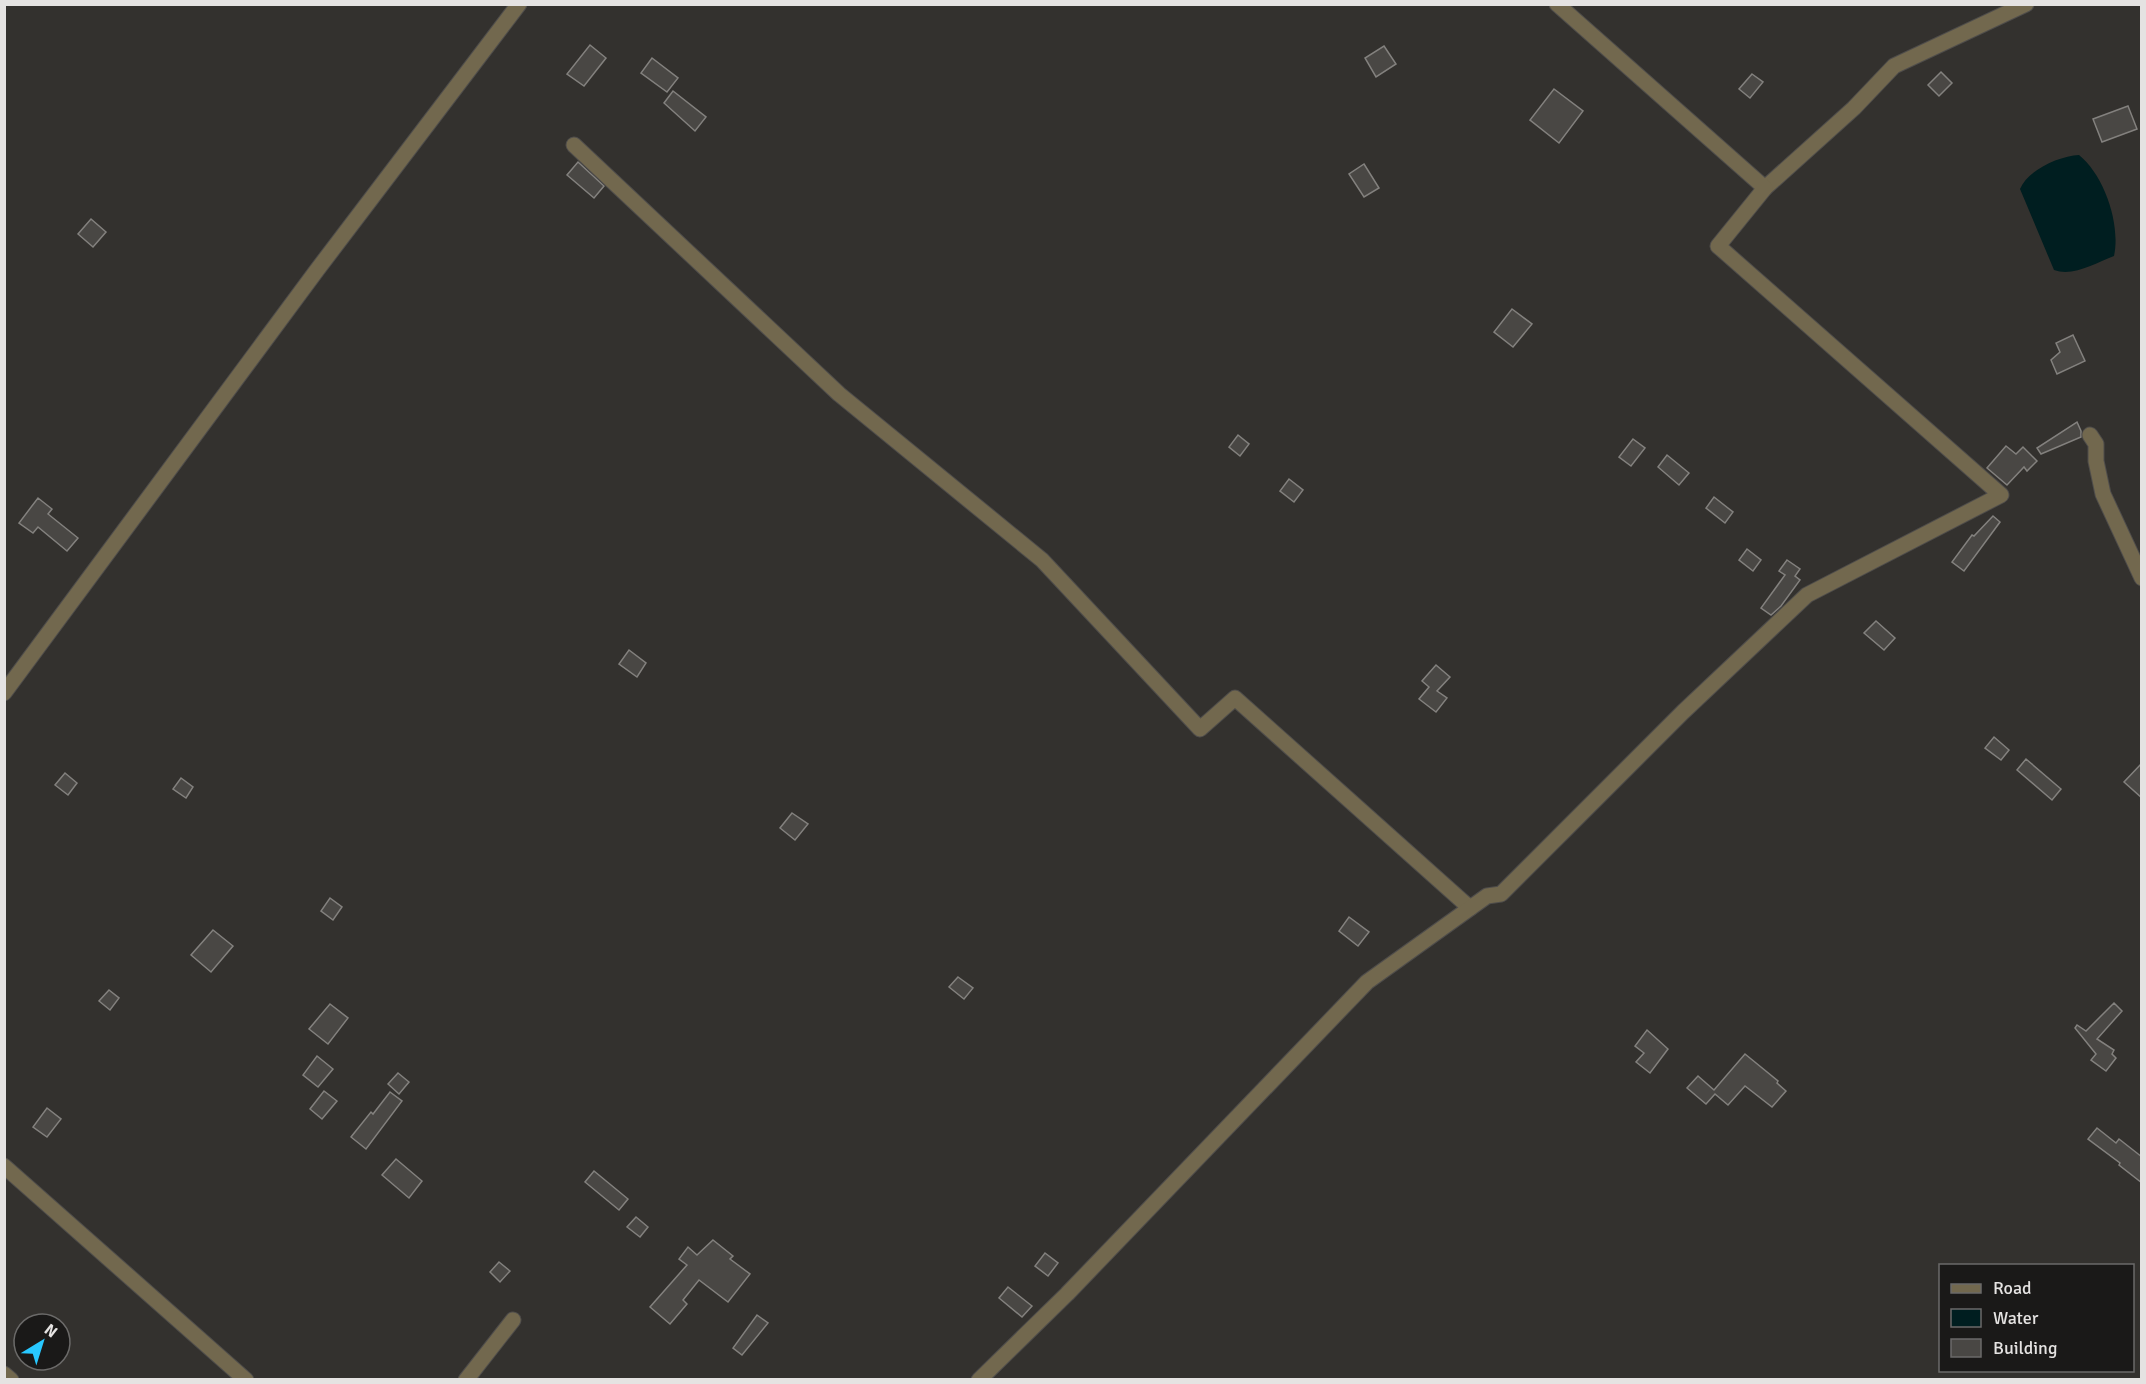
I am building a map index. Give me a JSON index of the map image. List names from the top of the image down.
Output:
{
  "legend": ["Road", "Water", "Building"],
  "north": "top right"
}
